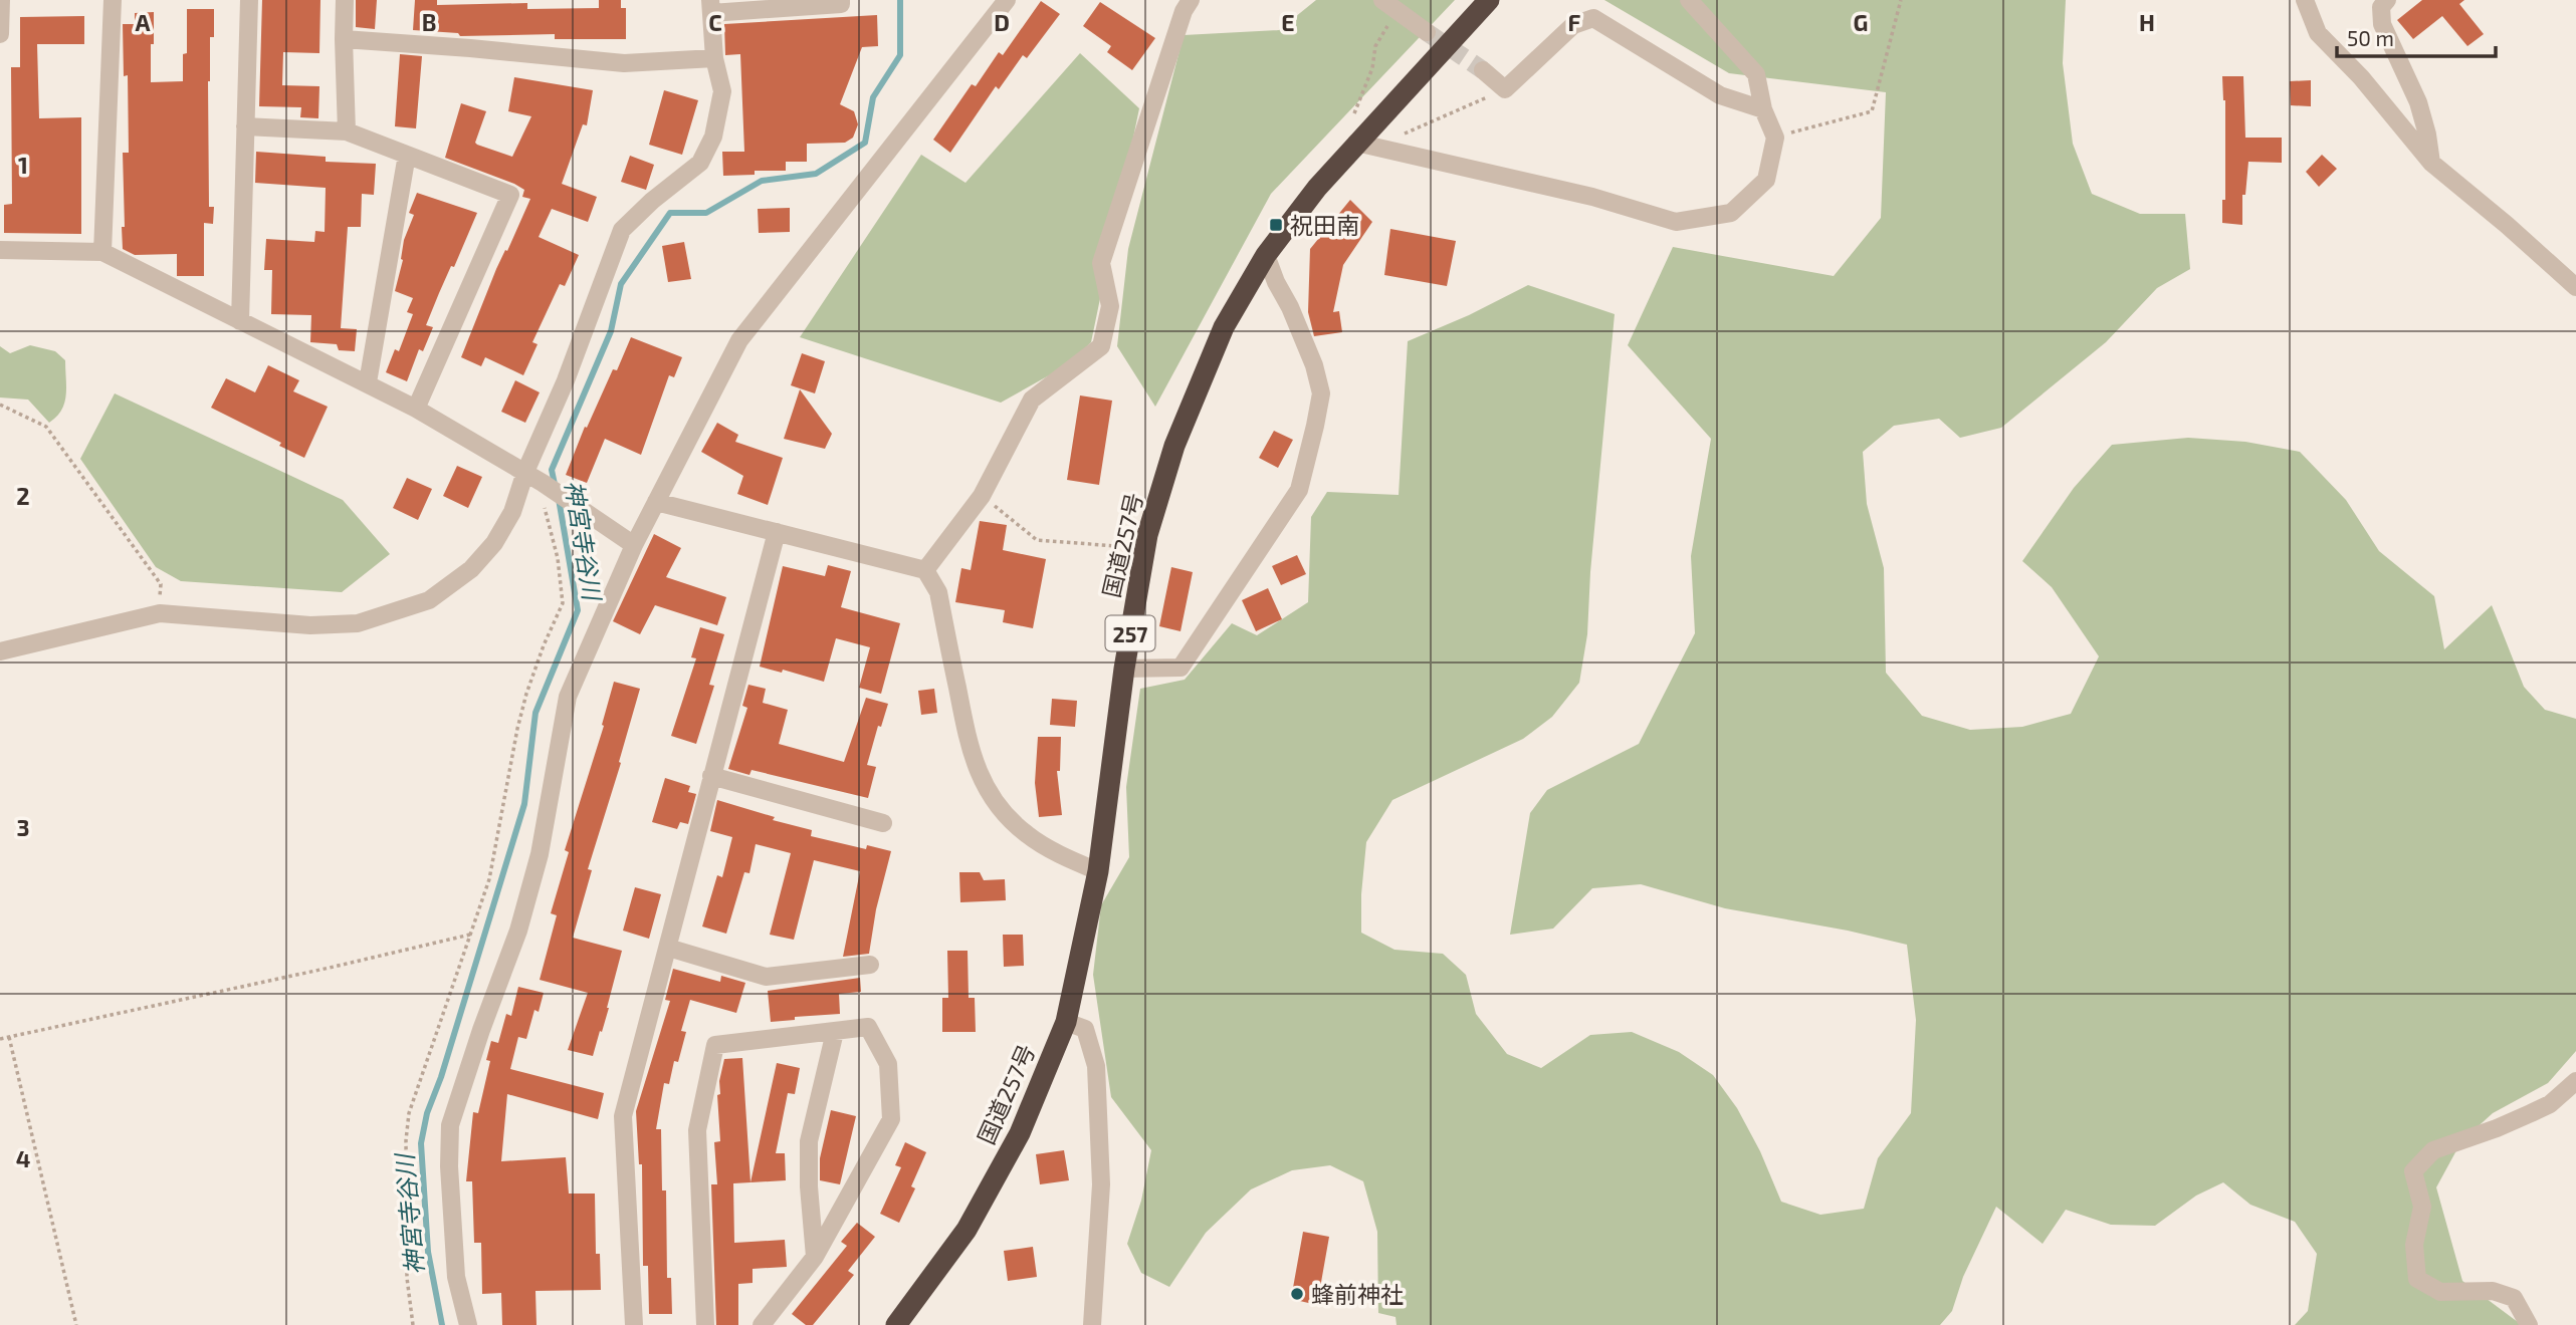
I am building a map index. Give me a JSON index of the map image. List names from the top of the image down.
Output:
{
  "streets": {
    "highway": ["国道257号", "257"]
  },
  "water": ["神宮寺谷川"],
  "places": {
    "transit": ["祝田南"],
    "other": ["蜂前神社"]
  },
  "scale_bar": "50 m",
  "grid": {
    "columns": [
      "A",
      "B",
      "C",
      "D",
      "E",
      "F",
      "G",
      "H"
    ],
    "rows": [
      "1",
      "2",
      "3",
      "4"
    ]
  }
}
